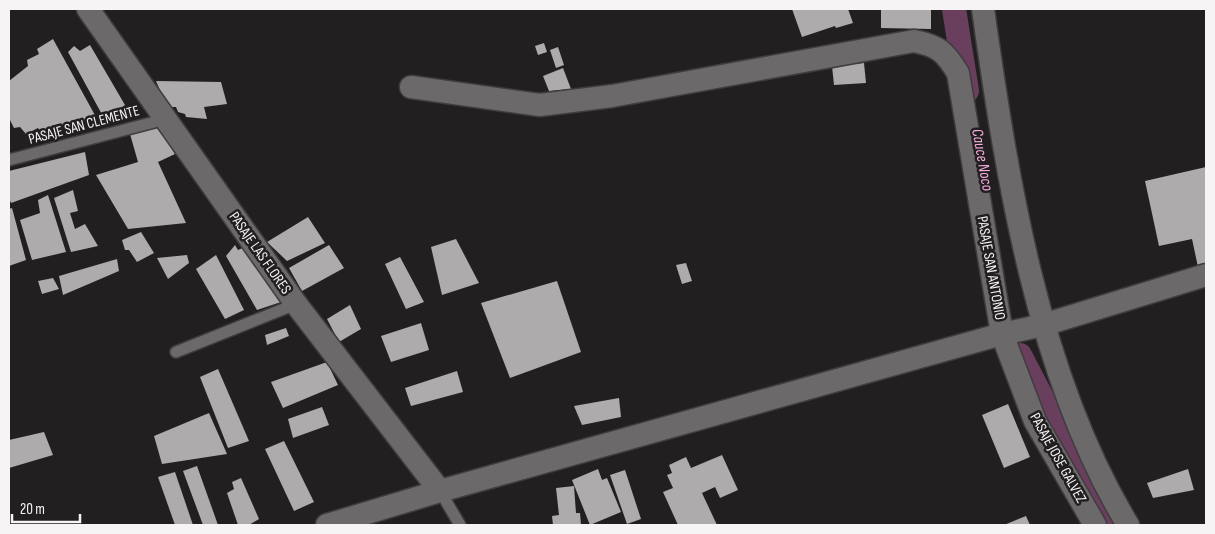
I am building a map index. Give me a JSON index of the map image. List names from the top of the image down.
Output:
{
  "streets": {
    "street": ["PASAJE LAS FLORES", "PASAJE SAN ANTONIO", "PASAJE JOSE GALVEZ"],
    "lane": ["PASAJE SAN CLEMENTE"]
  },
  "crossings": [
    ["PASAJE SAN CLEMENTE", "PASAJE LAS FLORES"],
    ["PASAJE SAN ANTONIO", "PASAJE JOSE GALVEZ"]
  ],
  "water": ["Cauce Noco"],
  "scale_bar": "20 m"
}
